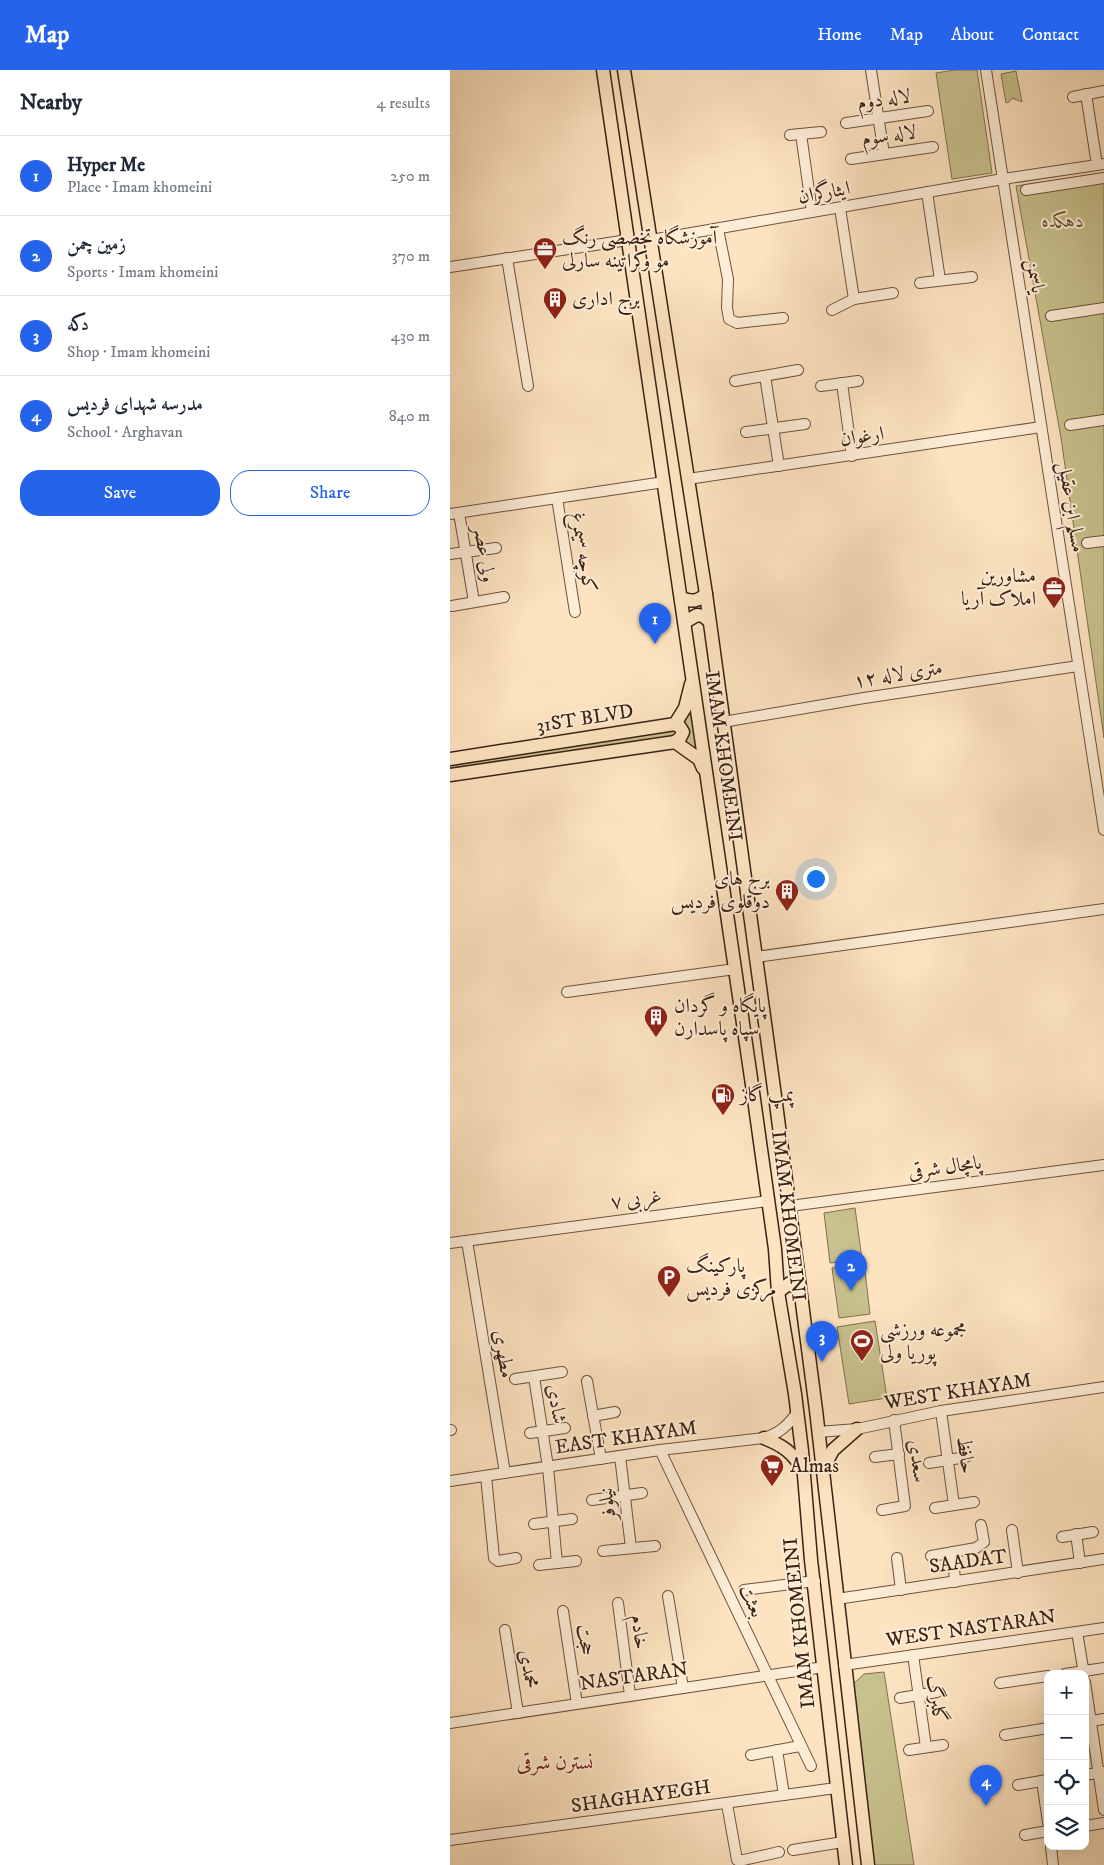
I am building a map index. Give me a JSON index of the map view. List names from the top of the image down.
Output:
{
  "streets": {
    "main road": ["31ST BLVD", "IMAM KHOMEINI"],
    "street": [
      "لاله دوم",
      "لاله سوم",
      "ایثارگران",
      "یاسمن",
      "ارغوان",
      "مسلم ابن عقیل",
      "کوچه سیمرغ",
      "ولی عصر",
      "۱۲ متری لاله",
      "پامچال شرقی",
      "۷ غربی",
      "مطهری",
      "WEST KHAYAM",
      "شادی",
      "EAST KHAYAM",
      "حافظ",
      "سعدی",
      "نیلوفر",
      "SAADAT",
      "بعثت",
      "WEST NASTARAN",
      "خادم",
      "حجت",
      "محمدی",
      "NASTARAN",
      "گلبرگ",
      "SHAGHAYEGH"
    ]
  },
  "crossings": [
    ["ایثارگران", "یاسمن"],
    ["ایثارگران", "IMAM KHOMEINI"],
    ["یاسمن", "ارغوان"],
    ["یاسمن", "مسلم ابن عقیل"],
    ["ارغوان", "مسلم ابن عقیل"],
    ["ارغوان", "IMAM KHOMEINI"],
    ["مسلم ابن عقیل", "۱۲ متری لاله"],
    ["۱۲ متری لاله", "IMAM KHOMEINI"],
    ["IMAM KHOMEINI", "پامچال شرقی"],
    ["IMAM KHOMEINI", "۷ غربی"],
    ["IMAM KHOMEINI", "WEST KHAYAM"],
    ["IMAM KHOMEINI", "EAST KHAYAM"],
    ["IMAM KHOMEINI", "SAADAT"],
    ["IMAM KHOMEINI", "WEST NASTARAN"],
    ["IMAM KHOMEINI", "NASTARAN"],
    ["IMAM KHOMEINI", "SHAGHAYEGH"],
    ["۷ غربی", "مطهری"],
    ["مطهری", "EAST KHAYAM"],
    ["WEST KHAYAM", "حافظ"],
    ["WEST KHAYAM", "سعدی"],
    ["شادی", "EAST KHAYAM"],
    ["EAST KHAYAM", "نیلوفر"],
    ["EAST KHAYAM", "بعثت"],
    ["بعثت", "NASTARAN"],
    ["WEST NASTARAN", "گلبرگ"],
    ["خادم", "NASTARAN"],
    ["حجت", "NASTARAN"],
    ["محمدی", "NASTARAN"]
  ],
  "districts": ["نسترن شرقی"],
  "parks": ["دهکده"],
  "places": {
    "office": ["آموزشگاه تخصصی رنگ مو وکراتینه سارلی", "مشاورین املاک آریا"],
    "building": ["برج اداری", "برج های دوقلوی فردیس", "پایگاه و گردان سپاه پاسدارن"],
    "fuel station": ["پمپ گاز"],
    "parking": ["پارکینگ مرکزی فردیس"],
    "sports": ["مجموعه ورزشی پوریا ولی"],
    "supermarket": ["Almas"]
  },
  "page": {
    "header": "Map",
    "nav": [
      "Home",
      "Map",
      "About",
      "Contact"
    ],
    "heading": ["Nearby", "4 results"],
    "list": [
      {
        "mark": "1",
        "name": "Hyper Me",
        "note": "Place · Imam khomeini",
        "value": "250 m"
      },
      {
        "mark": "2",
        "name": "زمین چمن",
        "note": "Sports · Imam khomeini",
        "value": "370 m"
      },
      {
        "mark": "3",
        "name": "دکه",
        "note": "Shop · Imam khomeini",
        "value": "430 m"
      },
      {
        "mark": "4",
        "name": "مدرسه شهدای فردیس",
        "note": "School · Arghavan",
        "value": "840 m"
      }
    ],
    "buttons": ["Save", "Share"],
    "pins": [
      "1",
      "2",
      "3",
      "4"
    ],
    "map_buttons": ["+", "−"]
  }
}
